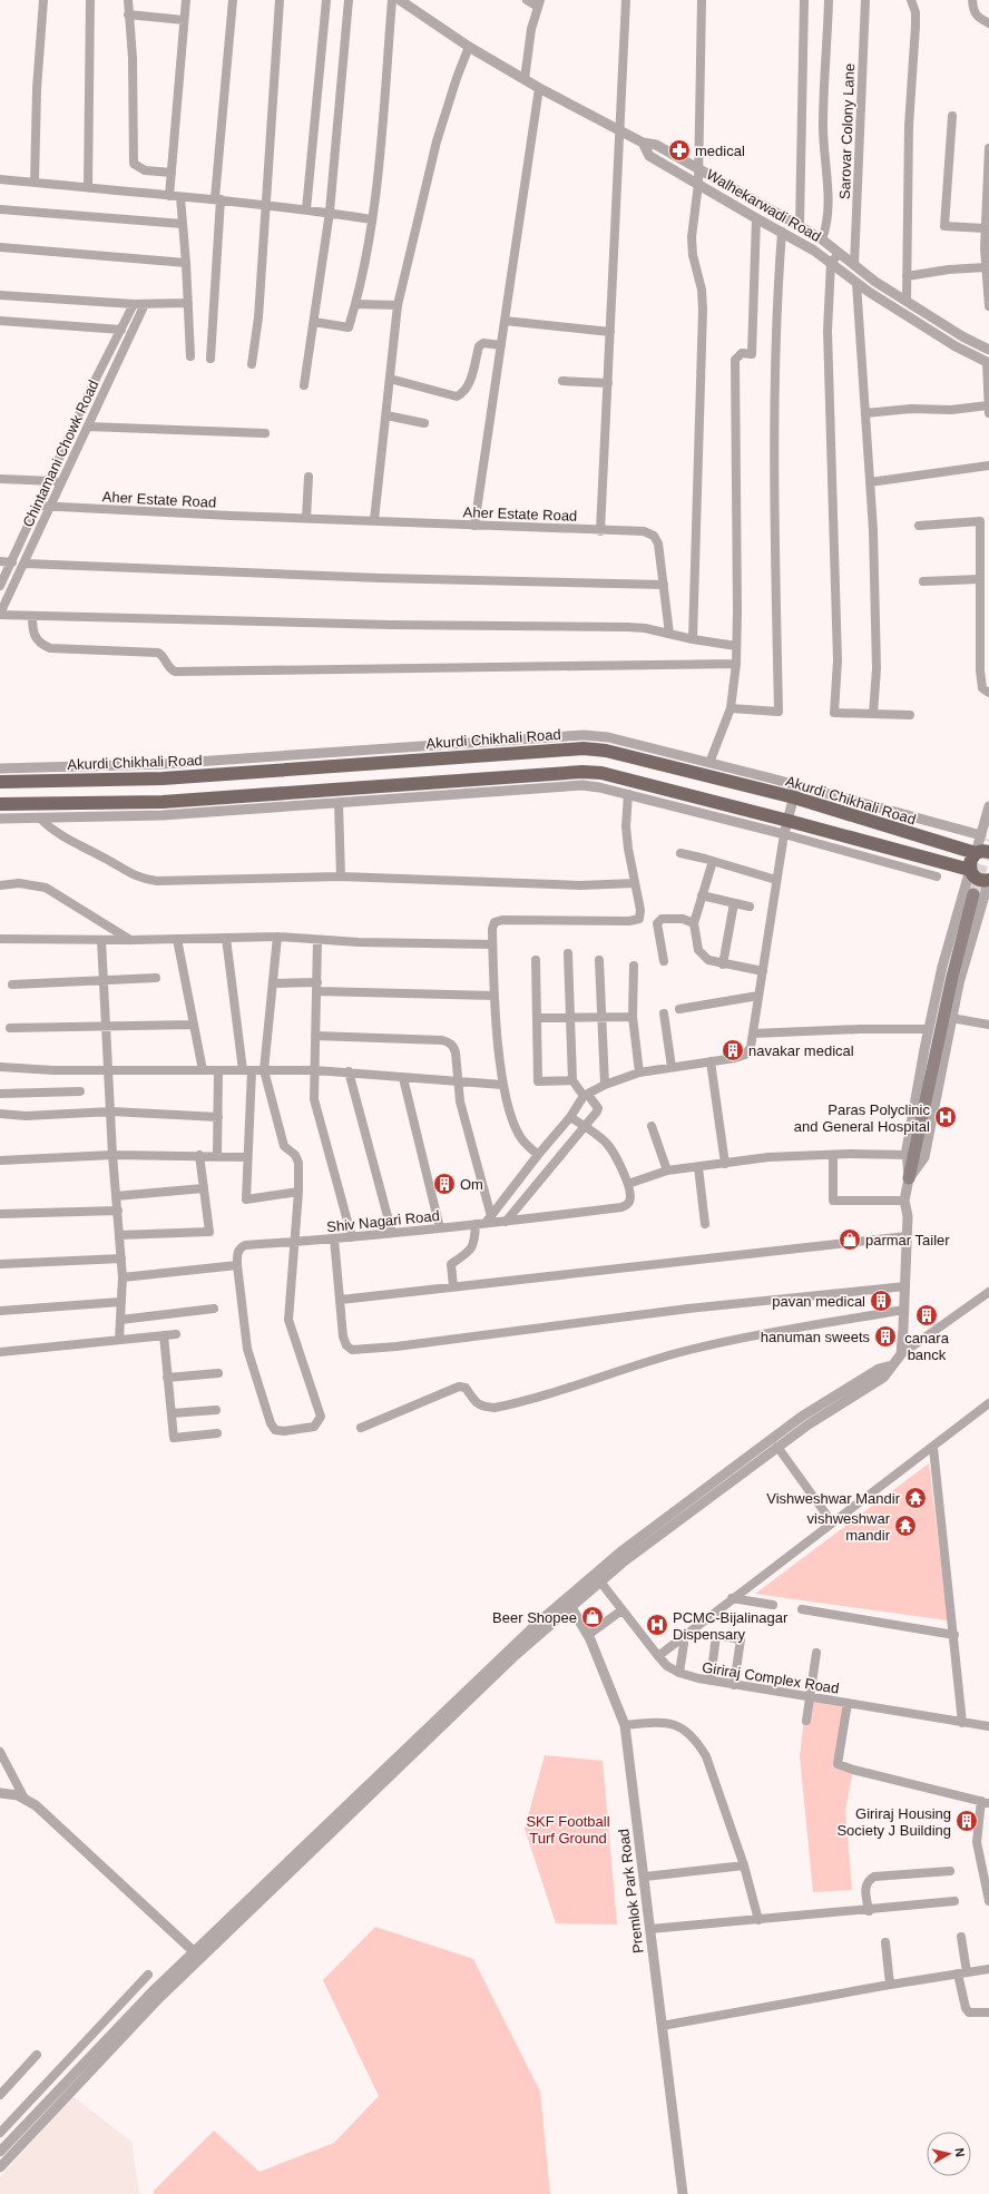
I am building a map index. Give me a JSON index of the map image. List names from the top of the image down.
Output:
{
  "streets": {
    "main road": ["Akurdi Chikhali Road"],
    "street": [
      "Sarovar Colony Lane",
      "Walhekarwadi Road",
      "Chintamani Chowk Road",
      "Aher Estate Road",
      "Shiv Nagari Road",
      "Giriraj Complex Road",
      "Premlok Park Road"
    ]
  },
  "crossings": [
    ["Sarovar Colony Lane", "Walhekarwadi Road"],
    ["Chintamani Chowk Road", "Aher Estate Road"]
  ],
  "parks": ["SKF Football Turf Ground"],
  "places": {
    "pharmacy": ["medical"],
    "building": [
      "navakar medical",
      "Om",
      "pavan medical",
      "canara banck",
      "hanuman sweets",
      "Giriraj Housing Society J Building"
    ],
    "hospital": ["Paras Polyclinic and General Hospital", "PCMC-Bijalinagar Dispensary"],
    "shop": ["parmar Tailer", "Beer Shopee"],
    "temple": ["Vishweshwar Mandir", "vishweshwar mandir"]
  },
  "north": "right"
}
